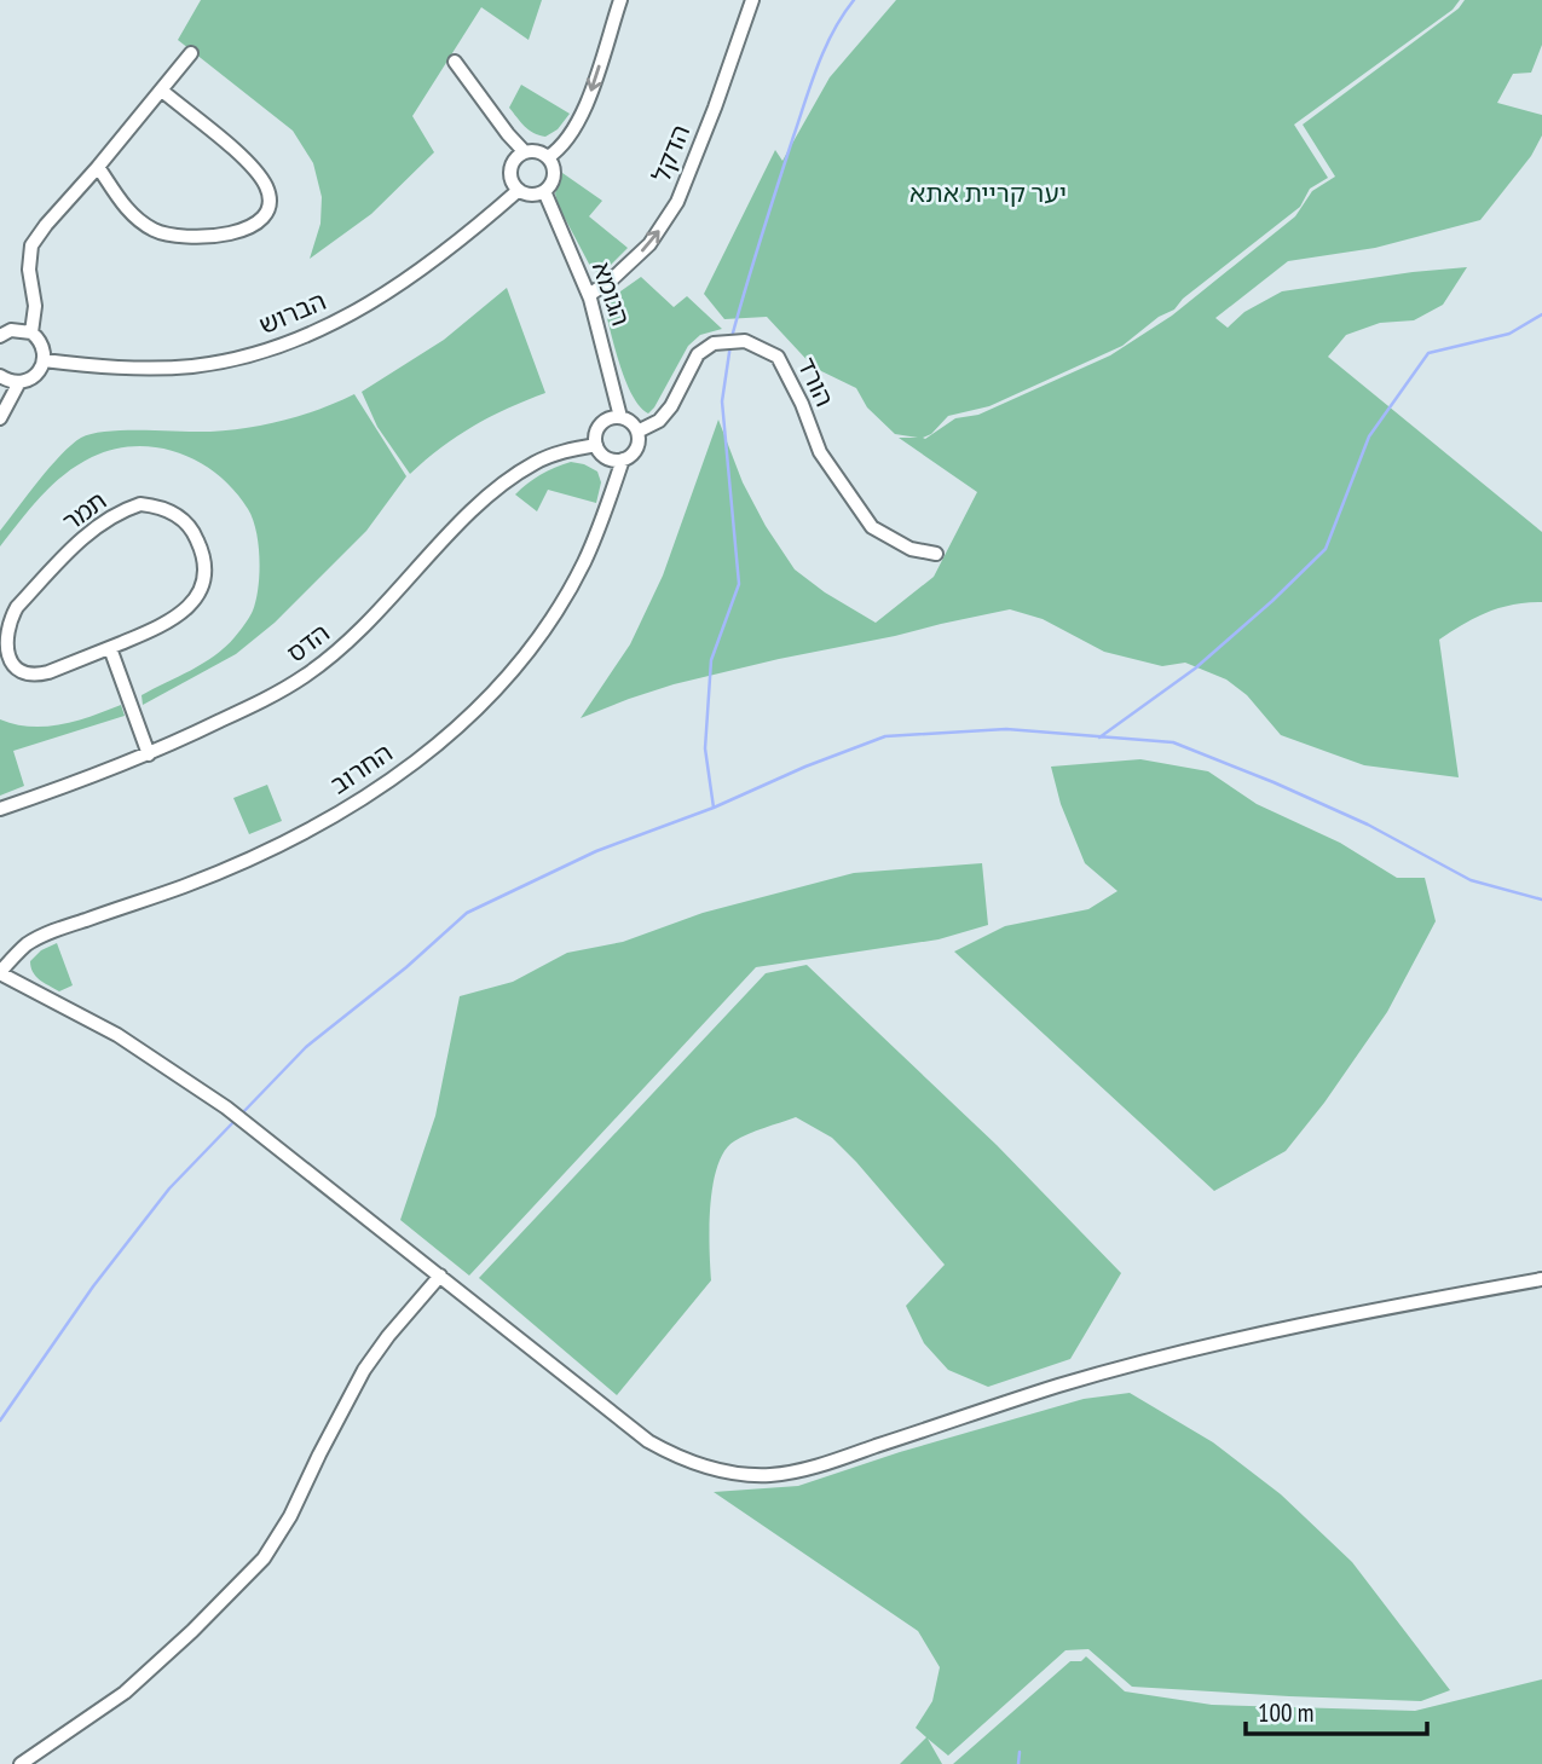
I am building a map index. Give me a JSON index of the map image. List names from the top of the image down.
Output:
{
  "streets": {
    "street": [
      "הדקל",
      "הגומא",
      "הברוש",
      "הורד",
      "תמר",
      "הדס",
      "החרוב"
    ]
  },
  "crossings": [
    ["הדקל", "הגומא"],
    ["הגומא", "הברוש"],
    ["הגומא", "הורד"],
    ["הגומא", "הדס"],
    ["הגומא", "החרוב"],
    ["הורד", "הדס"],
    ["הורד", "החרוב"],
    ["הדס", "החרוב"]
  ],
  "one_way": ["הדקל"],
  "parks": ["יער קריית אתא"],
  "scale_bar": "100 m"
}
